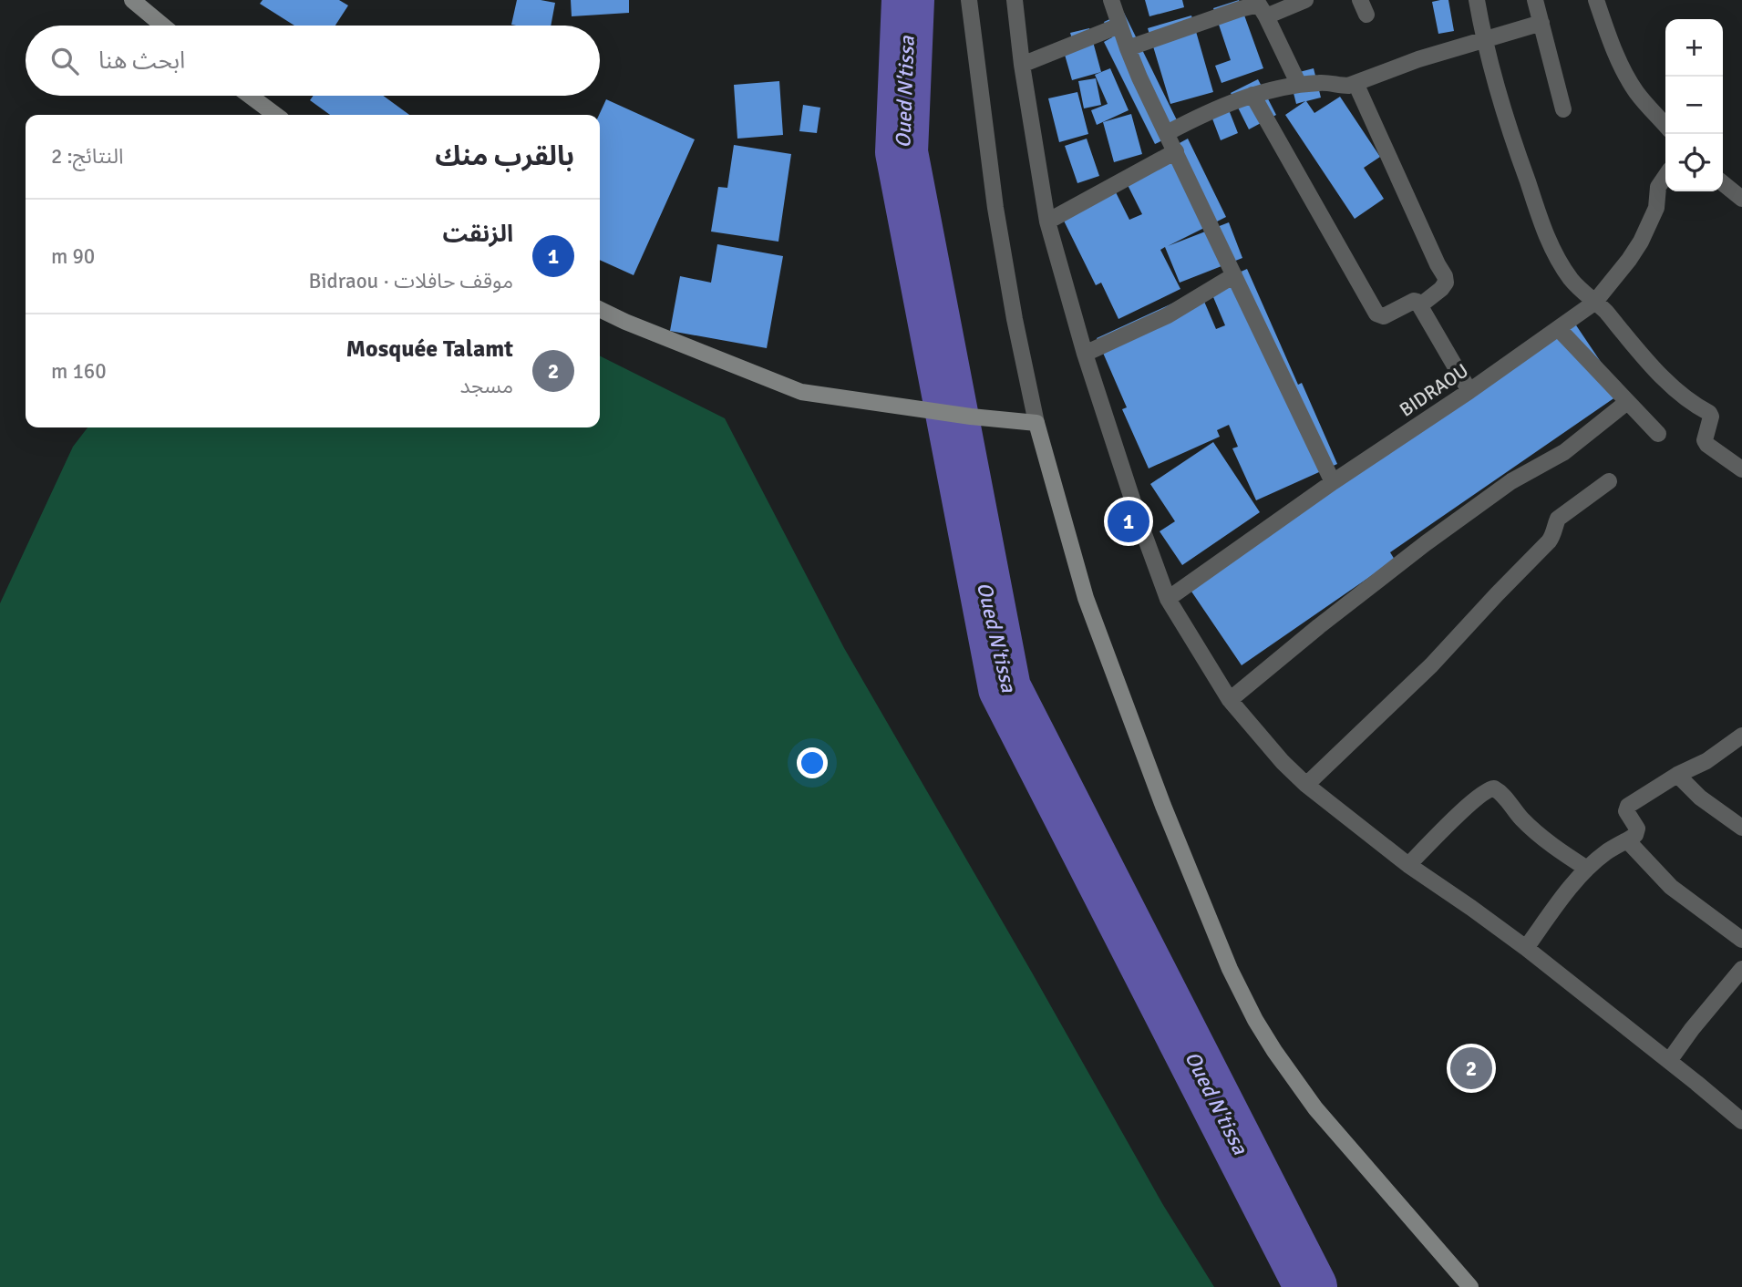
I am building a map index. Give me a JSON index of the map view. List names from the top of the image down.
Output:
{
  "streets": {
    "street": ["BIDRAOU"]
  },
  "water": ["Oued N'tissa"],
  "page": {
    "map_buttons": ["+", "−"],
    "search": "ابحث هنا",
    "heading": ["بالقرب منك", "النتائج: 2"],
    "list": [
      {
        "mark": "1",
        "name": "الزنقت",
        "note": "موقف حافلات · Bidraou",
        "value": "90 m"
      },
      {
        "mark": "2",
        "name": "Mosquée Talamt",
        "note": "مسجد",
        "value": "160 m"
      }
    ],
    "pins": ["1", "2"]
  }
}
